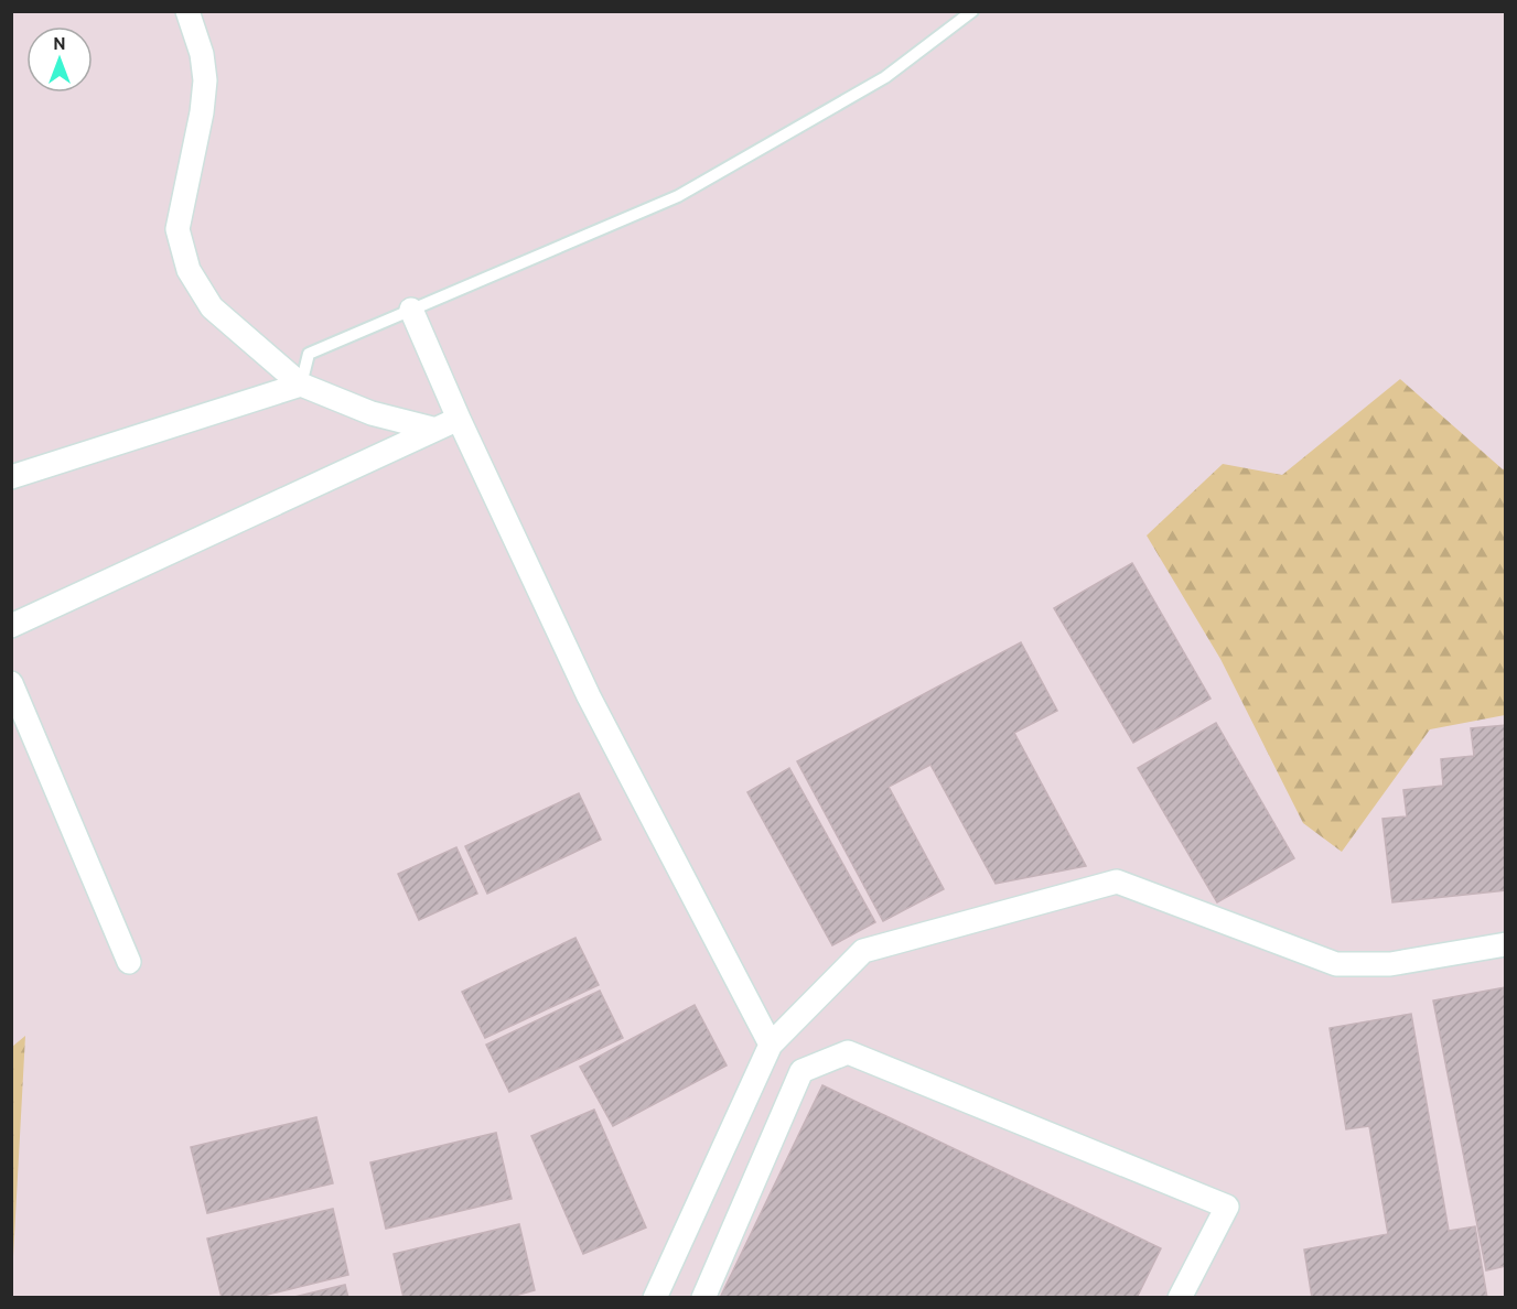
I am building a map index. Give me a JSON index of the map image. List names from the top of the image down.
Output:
{
  "north": "top"
}
